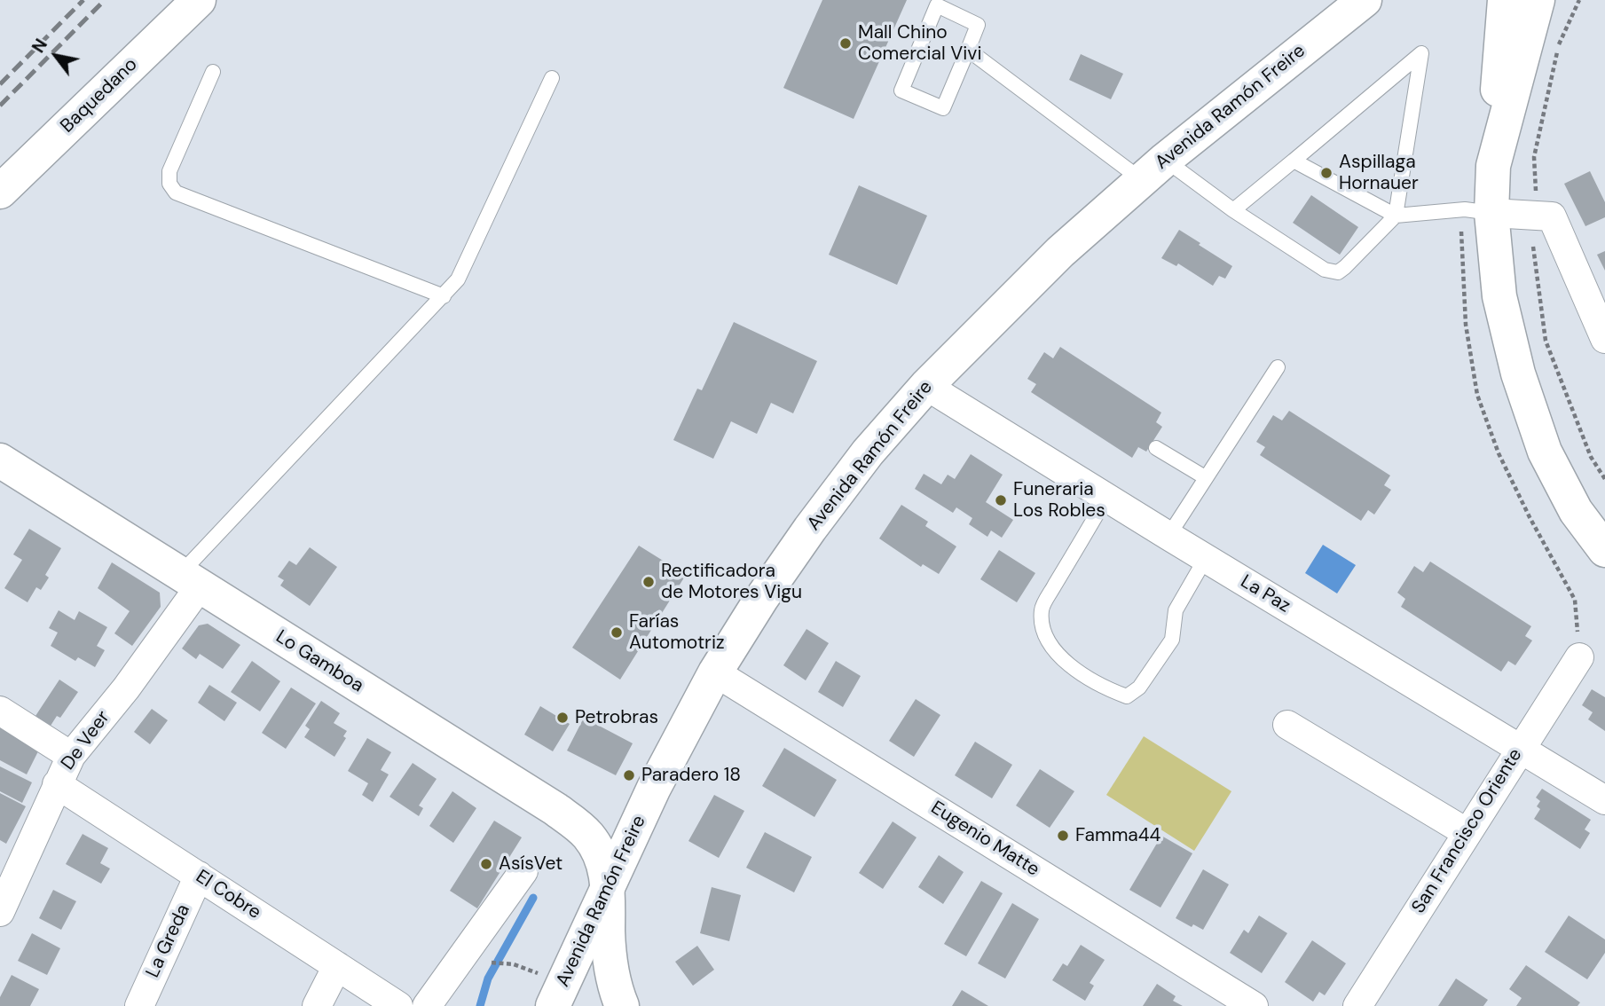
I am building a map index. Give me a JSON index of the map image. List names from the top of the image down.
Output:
{
  "streets": {
    "main road": ["Baquedano", "Avenida Ramón Freire", "Lo Gamboa"],
    "street": [
      "La Paz",
      "De Veer",
      "San Francisco Oriente",
      "Eugenio Matte",
      "El Cobre",
      "La Greda"
    ]
  },
  "crossings": [
    ["Avenida Ramón Freire", "La Paz"],
    ["Avenida Ramón Freire", "Lo Gamboa"],
    ["Avenida Ramón Freire", "Eugenio Matte"],
    ["La Paz", "San Francisco Oriente"],
    ["Lo Gamboa", "De Veer"],
    ["De Veer", "El Cobre"],
    ["El Cobre", "La Greda"]
  ],
  "places": [
    "Mall Chino Comercial Vivi",
    "Aspillaga Hornauer",
    "Funeraria Los Robles",
    "Rectificadora de Motores Vigu",
    "Farías Automotriz",
    "Petrobras",
    "Paradero 18",
    "Famma44",
    "AsísVet"
  ],
  "north": "top left"
}
